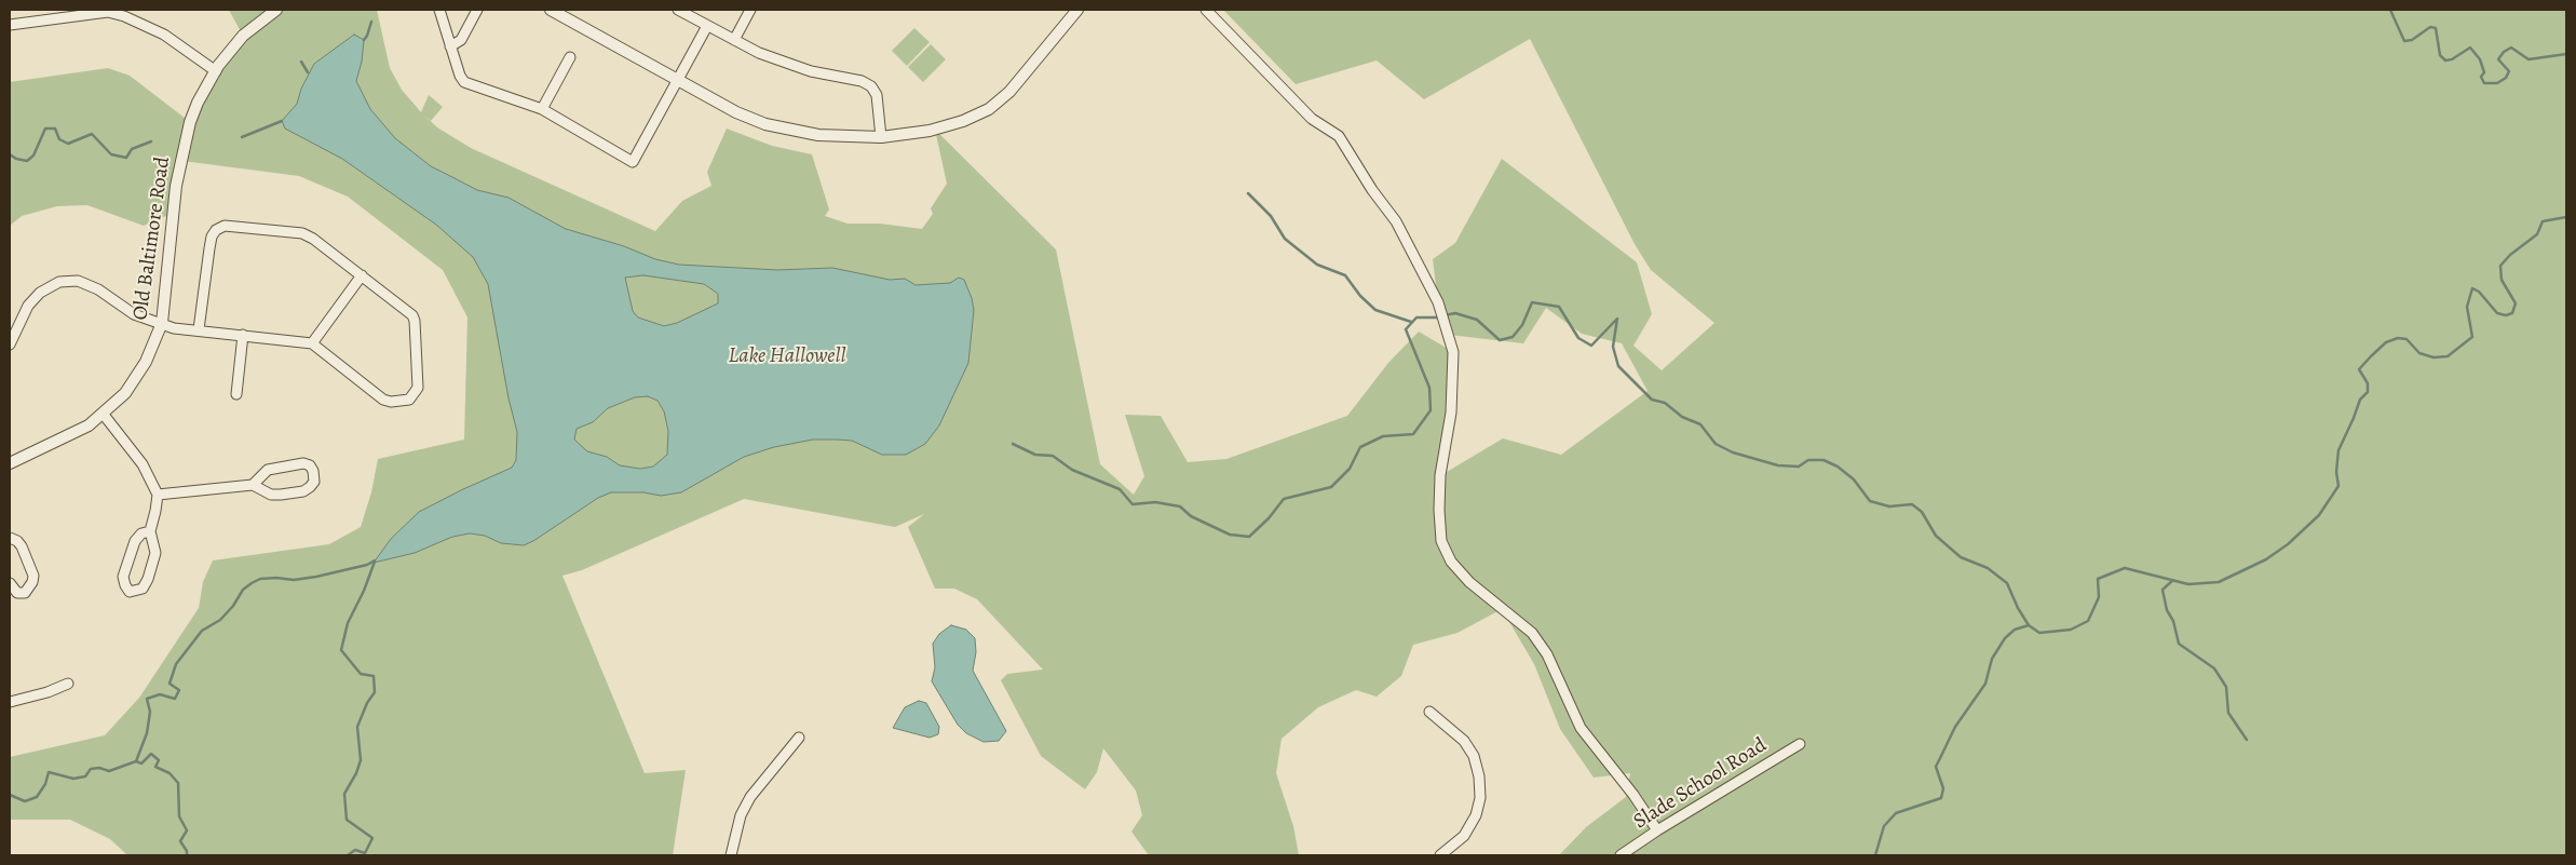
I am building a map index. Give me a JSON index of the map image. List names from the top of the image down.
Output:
{
  "streets": {
    "street": ["Old Baltimore Road", "Slade School Road"]
  },
  "water": ["Lake Hallowell"]
}
